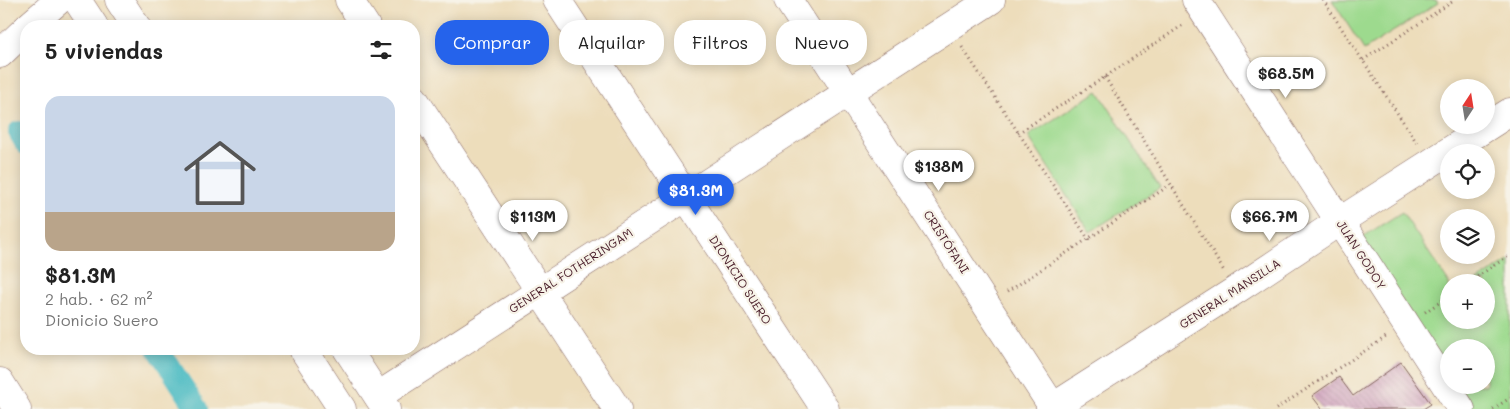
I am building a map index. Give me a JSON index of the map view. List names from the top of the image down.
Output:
{
  "streets": {
    "street": [
      "CRISTÓFANI",
      "JUAN GODOY",
      "GENERAL FOTHERINGAM",
      "DIONICIO SUERO",
      "GENERAL MANSILLA"
    ]
  },
  "crossings": [
    ["CRISTÓFANI", "GENERAL FOTHERINGAM"],
    ["CRISTÓFANI", "GENERAL MANSILLA"],
    ["JUAN GODOY", "GENERAL MANSILLA"],
    ["GENERAL FOTHERINGAM", "DIONICIO SUERO"]
  ],
  "north": "top",
  "page": {
    "chip": [
      "Comprar",
      "Alquilar",
      "Filtros",
      "Nuevo"
    ],
    "heading": "5 viviendas",
    "price": [
      "$68.5M",
      "$138M",
      "$81.3M",
      "$113M",
      "$66.7M"
    ],
    "map_buttons": ["+", "−"],
    "list": [
      {
        "name": "$81.3M",
        "note": "2 hab. · 62 m² · Dionicio Suero"
      }
    ]
  }
}
